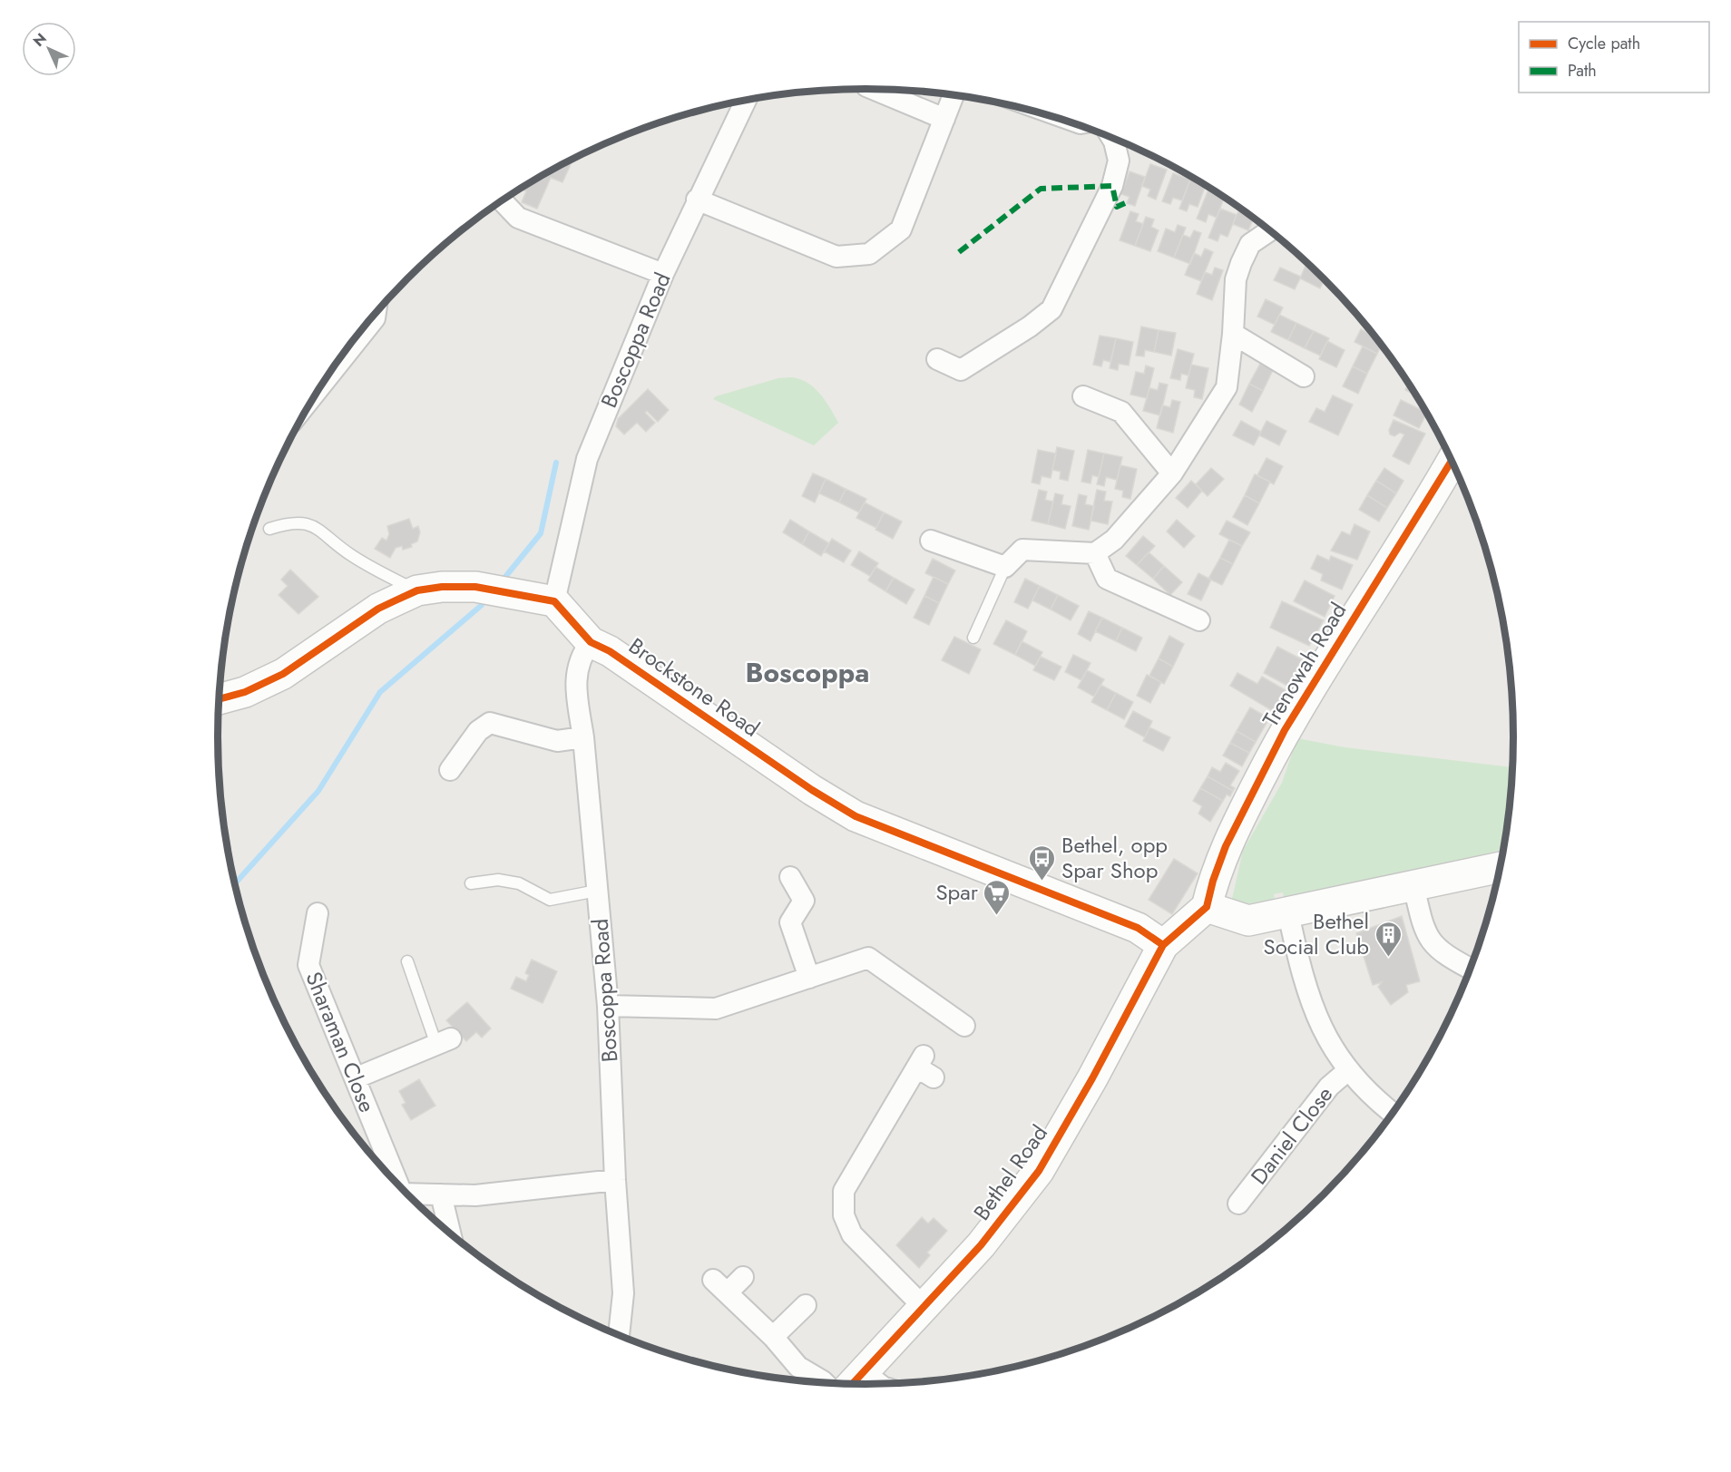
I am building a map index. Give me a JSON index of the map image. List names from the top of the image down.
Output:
{
  "streets": {
    "street": [
      "Boscoppa Road",
      "Trenowah Road",
      "Brockstone Road",
      "Sharaman Close",
      "Daniel Close",
      "Bethel Road"
    ]
  },
  "crossings": [
    ["Boscoppa Road", "Brockstone Road"],
    ["Brockstone Road", "Bethel Road"]
  ],
  "districts": ["Boscoppa"],
  "places": {
    "bus stop": ["Bethel, opp Spar Shop"],
    "supermarket": ["Spar"],
    "building": ["Bethel Social Club"]
  },
  "legend": ["Cycle path", "Path"],
  "north": "top left"
}
